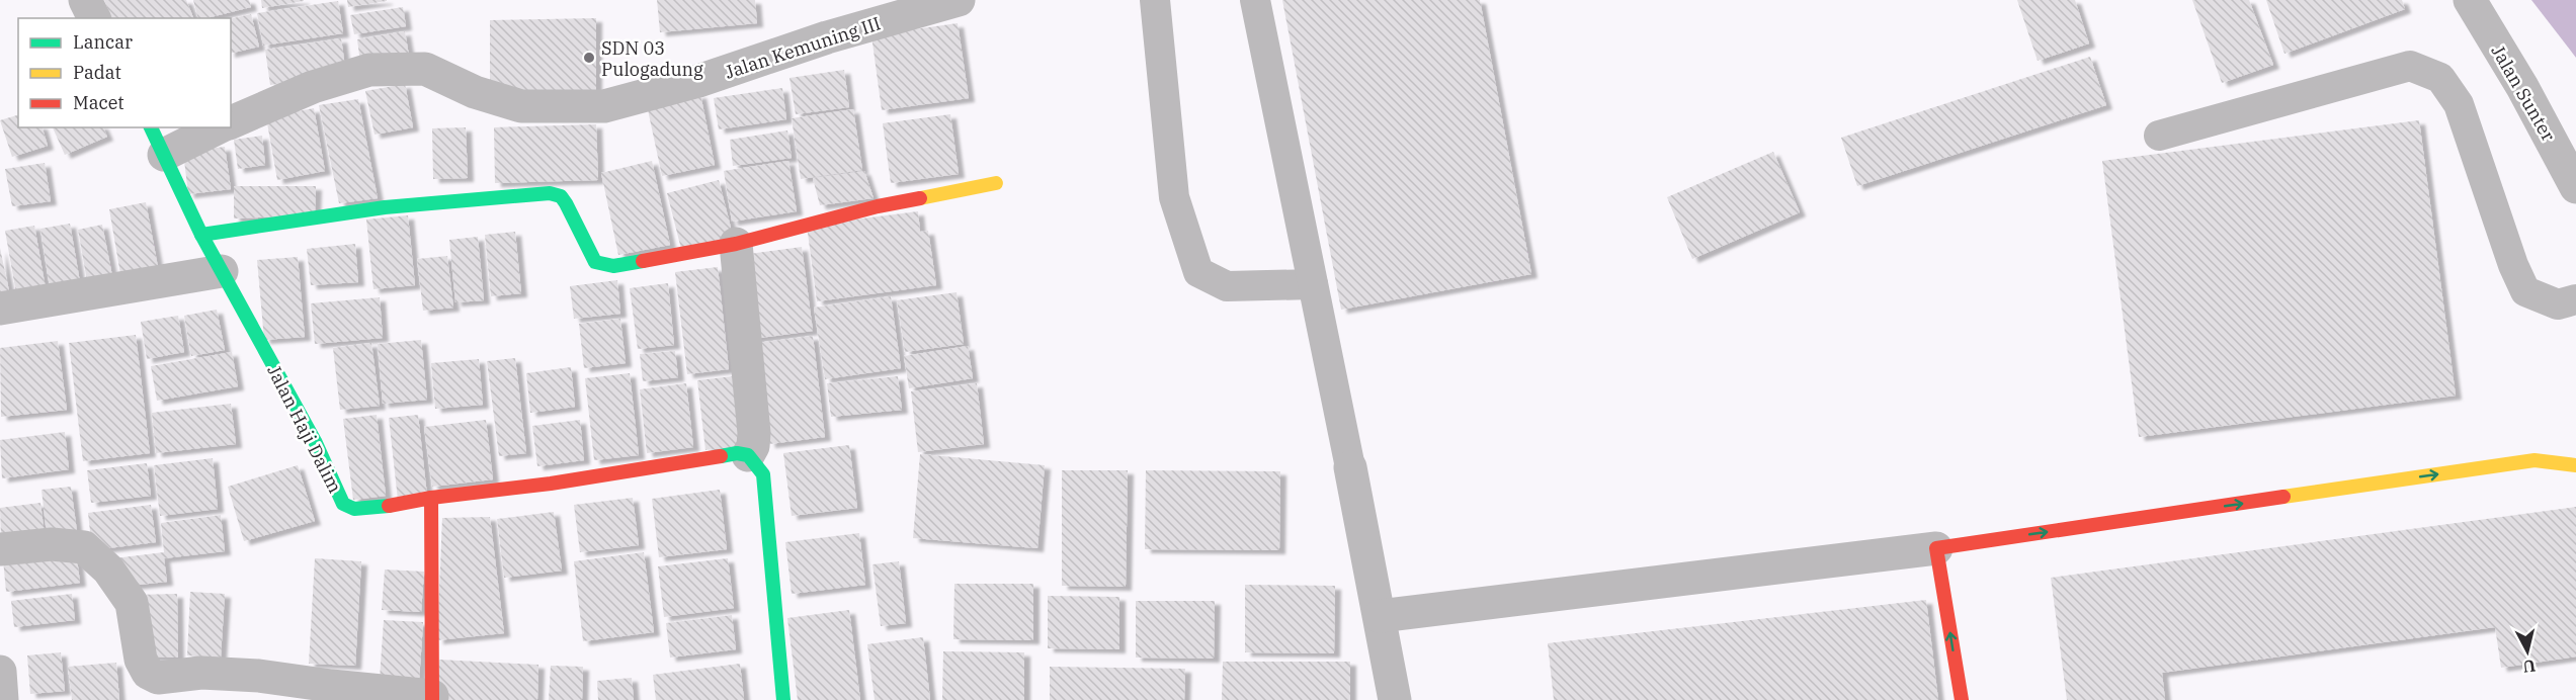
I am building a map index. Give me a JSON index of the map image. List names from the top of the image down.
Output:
{
  "streets": {
    "street": ["Jalan Kemuning III", "Jalan Sunter", "Jalan Haji Dalim"]
  },
  "places": ["SDN 03 Pulogadung"],
  "legend": ["Lancar", "Padat", "Macet"],
  "north": "bottom"
}
